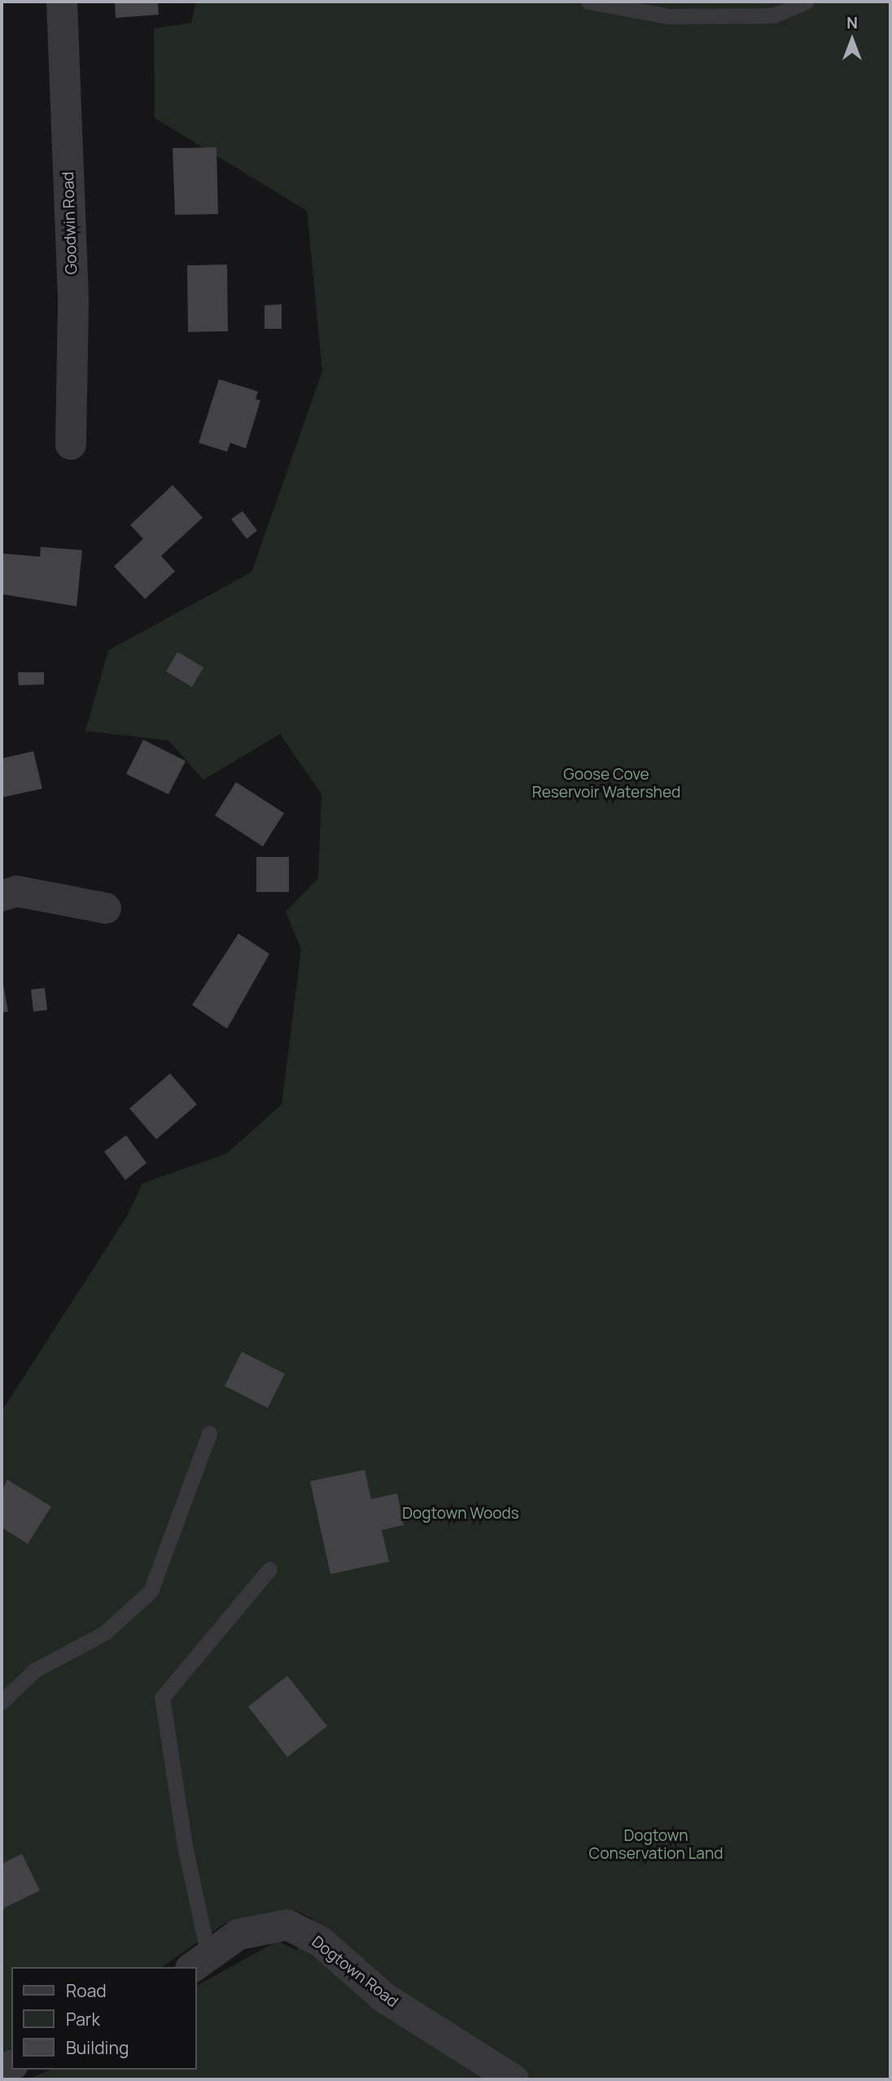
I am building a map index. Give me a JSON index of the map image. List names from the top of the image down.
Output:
{
  "streets": {
    "street": ["Goodwin Road", "Dogtown Road"]
  },
  "parks": ["Goose Cove Reservoir Watershed", "Dogtown Woods", "Dogtown Conservation Land"],
  "legend": ["Road", "Park", "Building"],
  "north": "top"
}
